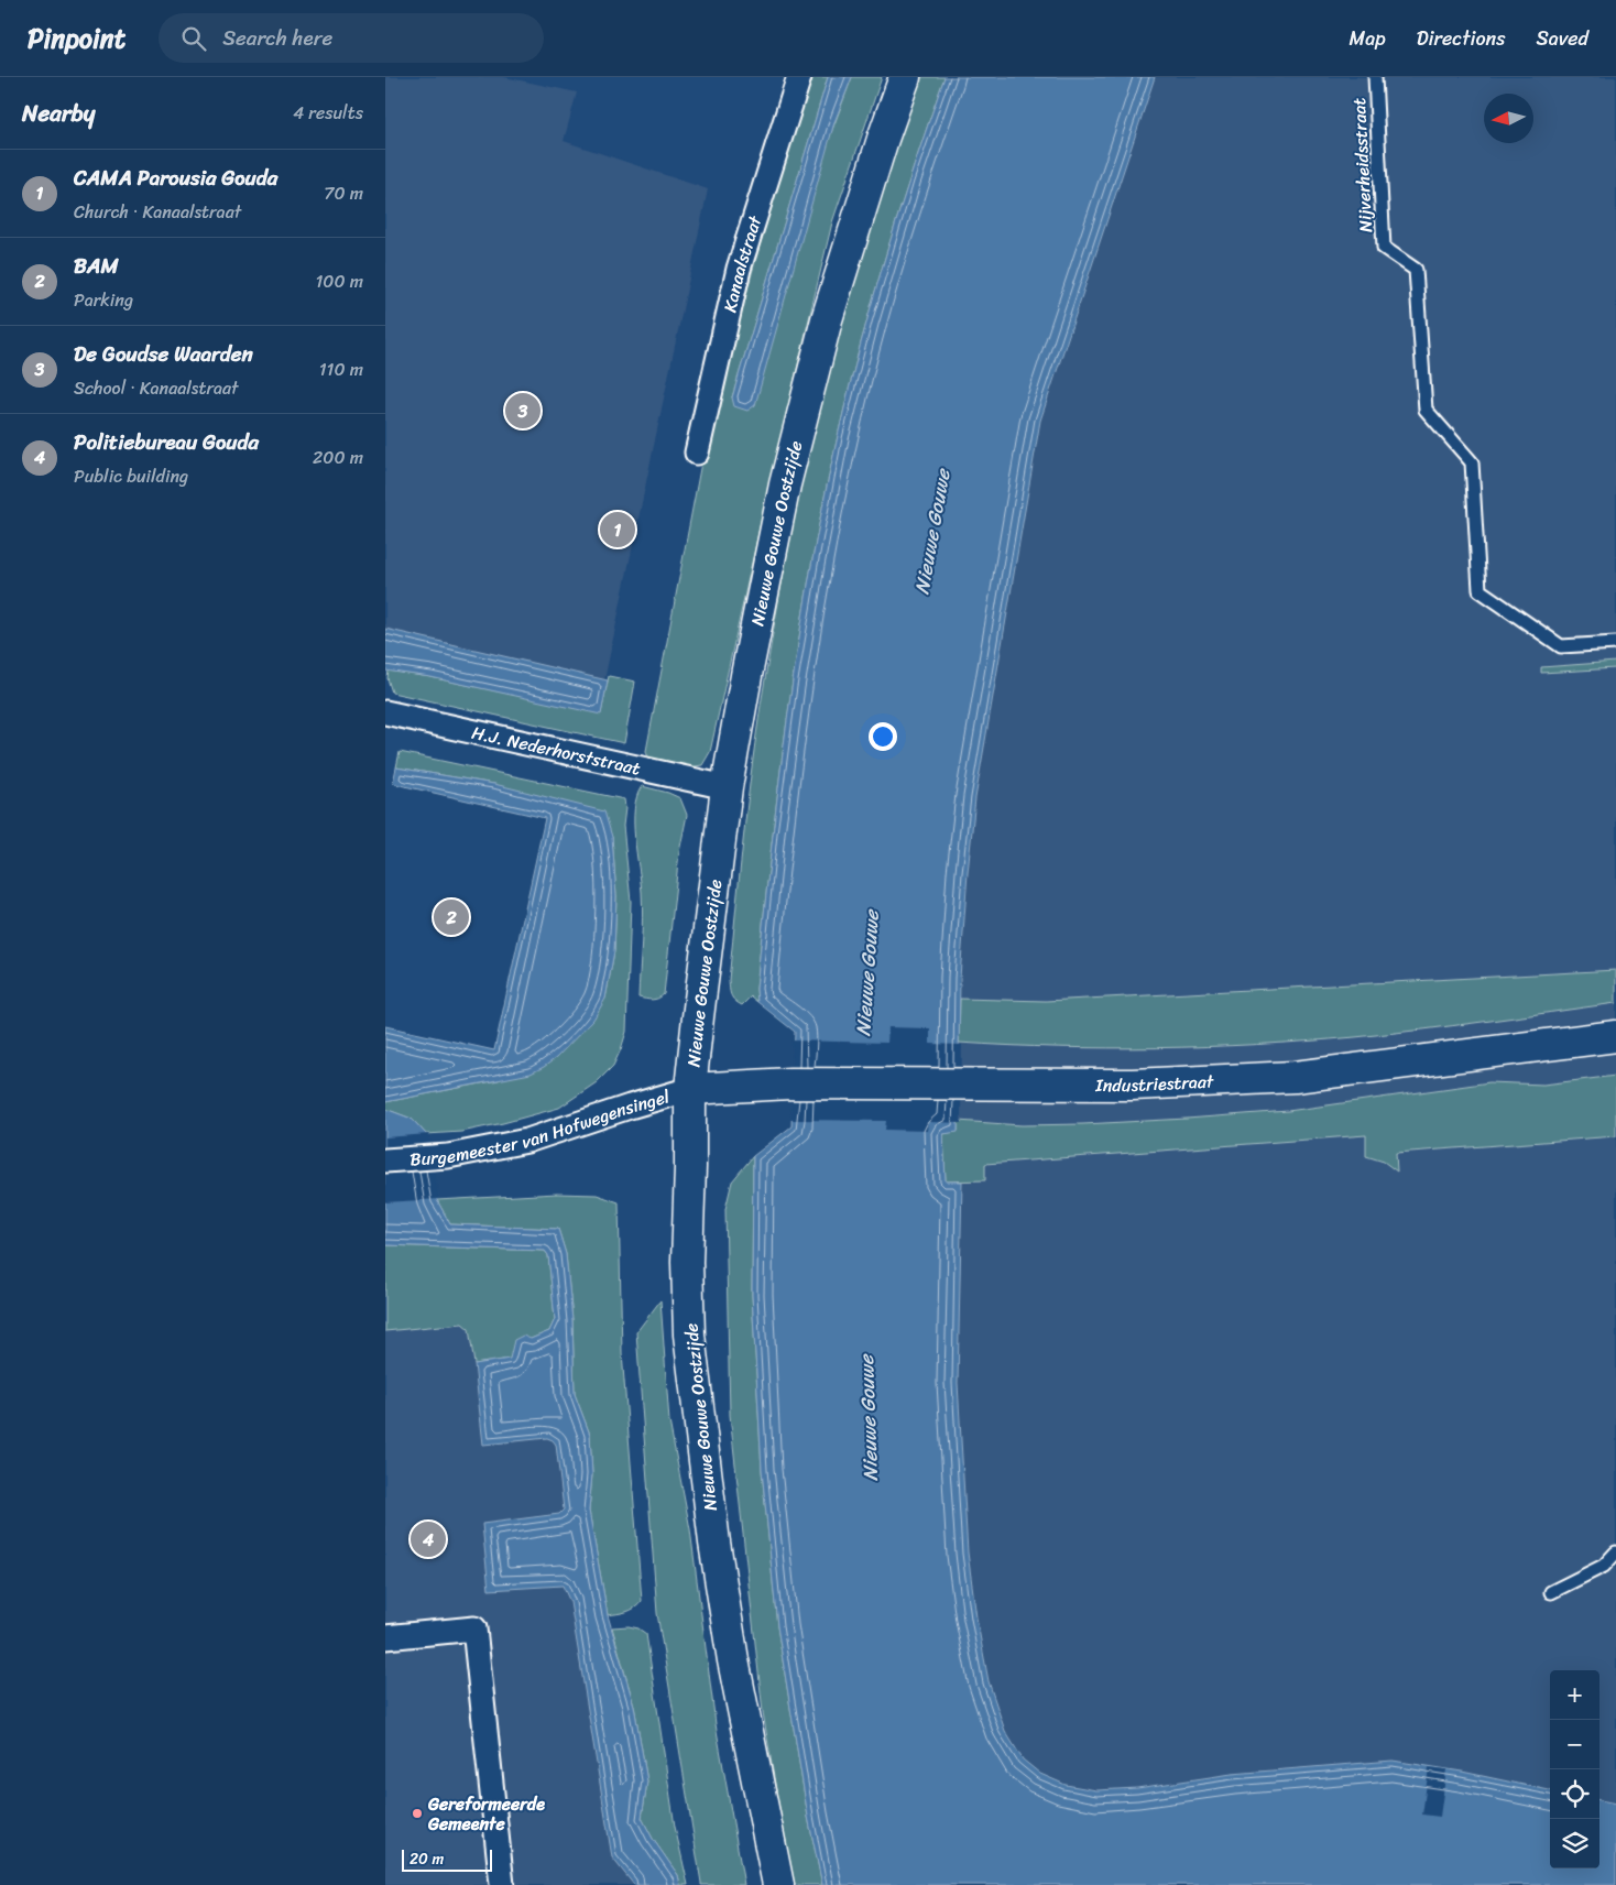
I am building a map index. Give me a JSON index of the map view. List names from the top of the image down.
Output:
{
  "streets": {
    "main road": ["Nieuwe Gouwe Oostzijde", "Industriestraat"],
    "street": ["Kanaalstraat", "H.J. Nederhorststraat", "Burgemeester van Hofwegensingel"],
    "lane": ["Nijverheidsstraat"]
  },
  "crossings": [
    ["Nieuwe Gouwe Oostzijde", "H.J. Nederhorststraat"],
    ["Nieuwe Gouwe Oostzijde", "Industriestraat"],
    ["Nieuwe Gouwe Oostzijde", "Burgemeester van Hofwegensingel"],
    ["Industriestraat", "Burgemeester van Hofwegensingel"]
  ],
  "water": ["Nieuwe Gouwe"],
  "places": ["Gereformeerde Gemeente"],
  "scale_bar": "20 m",
  "north": "left",
  "page": {
    "header": "Pinpoint",
    "search": "Search here",
    "nav": ["Map", "Directions", "Saved"],
    "heading": ["Nearby", "4 results"],
    "list": [
      {
        "mark": "1",
        "name": "CAMA Parousia Gouda",
        "note": "Church · Kanaalstraat",
        "value": "70 m"
      },
      {
        "mark": "2",
        "name": "BAM",
        "note": "Parking",
        "value": "100 m"
      },
      {
        "mark": "3",
        "name": "De Goudse Waarden",
        "note": "School · Kanaalstraat",
        "value": "110 m"
      },
      {
        "mark": "4",
        "name": "Politiebureau Gouda",
        "note": "Public building",
        "value": "200 m"
      }
    ],
    "pins": [
      "3",
      "1",
      "2",
      "4"
    ],
    "map_buttons": ["+", "−"],
    "scale": "20 m"
  }
}
